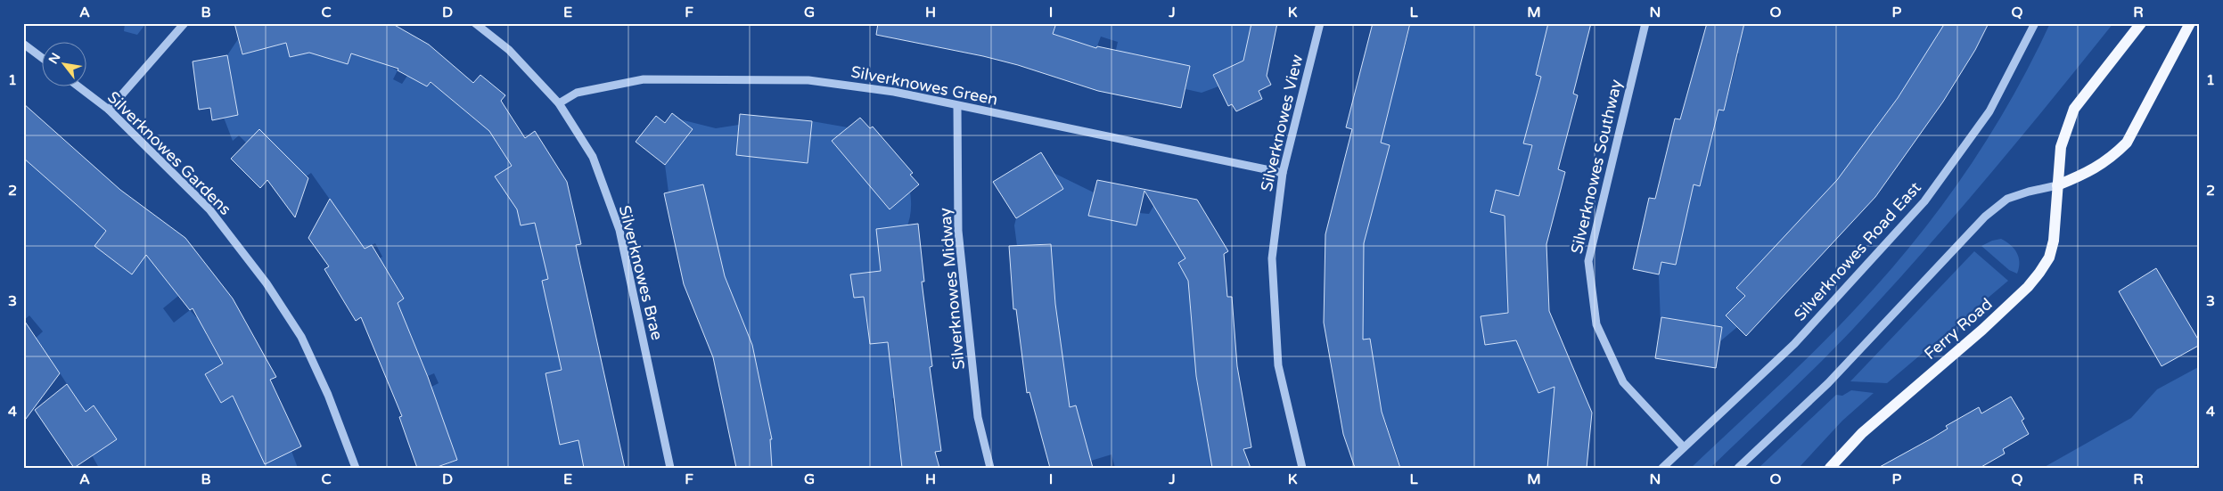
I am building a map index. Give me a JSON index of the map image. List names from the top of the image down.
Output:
{
  "streets": {
    "main road": ["Ferry Road"],
    "street": [
      "Silverknowes Green",
      "Silverknowes View",
      "Silverknowes Gardens",
      "Silverknowes Southway",
      "Silverknowes Road East",
      "Silverknowes Brae",
      "Silverknowes Midway"
    ]
  },
  "crossings": [
    ["Silverknowes Green", "Silverknowes View"],
    ["Silverknowes Green", "Silverknowes Brae"],
    ["Silverknowes Green", "Silverknowes Midway"],
    ["Silverknowes Southway", "Silverknowes Road East"]
  ],
  "north": "top left",
  "grid": {
    "columns": [
      "A",
      "B",
      "C",
      "D",
      "E",
      "F",
      "G",
      "H",
      "I",
      "J",
      "K",
      "L",
      "M",
      "N",
      "O",
      "P",
      "Q",
      "R"
    ],
    "rows": [
      "1",
      "2",
      "3",
      "4"
    ]
  }
}
